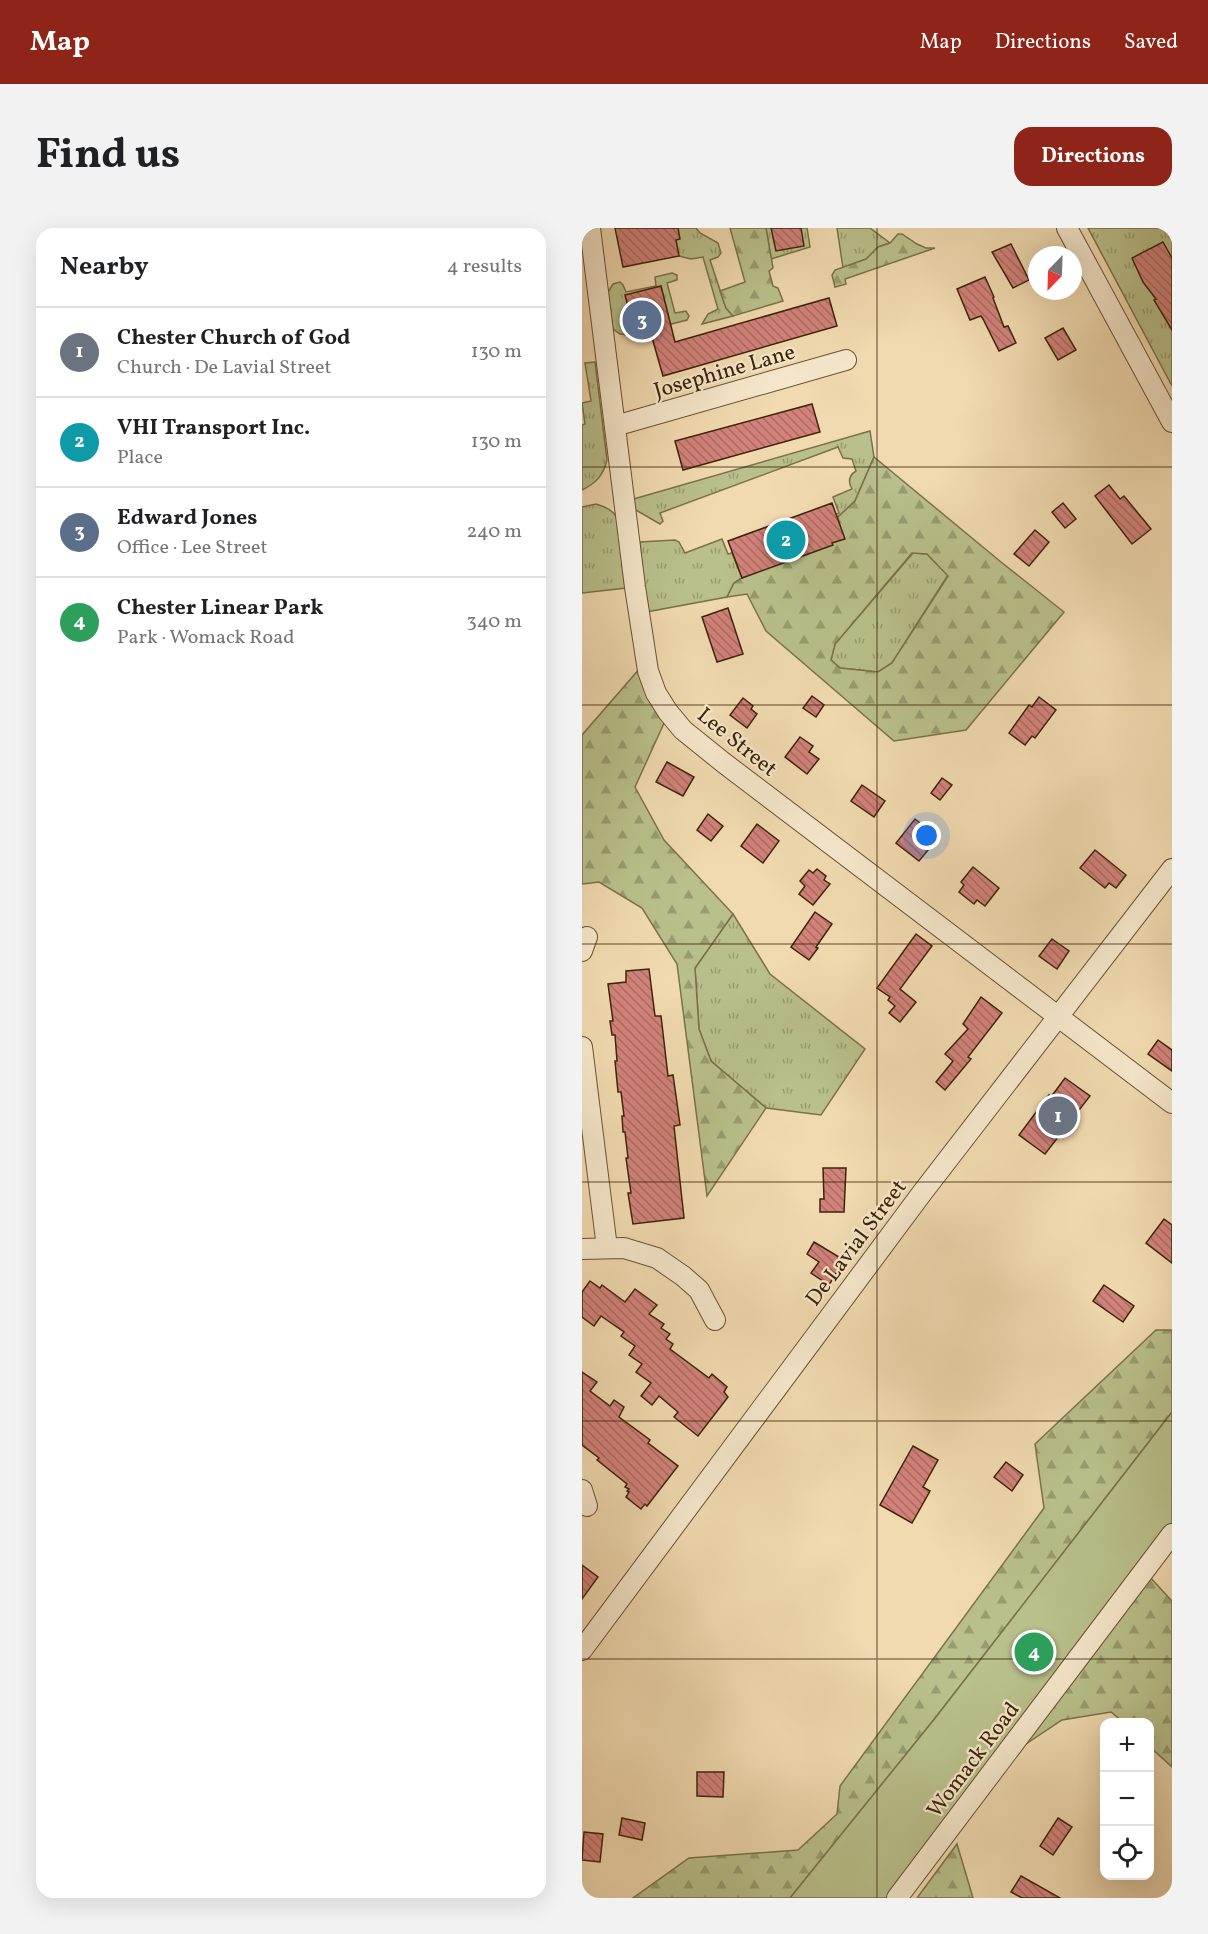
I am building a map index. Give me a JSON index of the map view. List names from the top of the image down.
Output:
{
  "streets": {
    "street": [
      "Josephine Lane",
      "Lee Street",
      "De Lavial Street",
      "Womack Road"
    ]
  },
  "crossings": [
    ["Josephine Lane", "Lee Street"],
    ["Lee Street", "De Lavial Street"]
  ],
  "north": "bottom left",
  "page": {
    "header": "Map",
    "nav": ["Map", "Directions", "Saved"],
    "title": "Find us",
    "buttons": "Directions",
    "heading": ["Nearby", "4 results"],
    "pins": [
      "3",
      "2",
      "1",
      "4"
    ],
    "list": [
      {
        "mark": "1",
        "name": "Chester Church of God",
        "note": "Church · De Lavial Street",
        "value": "130 m"
      },
      {
        "mark": "2",
        "name": "VHI Transport Inc.",
        "note": "Place",
        "value": "130 m"
      },
      {
        "mark": "3",
        "name": "Edward Jones",
        "note": "Office · Lee Street",
        "value": "240 m"
      },
      {
        "mark": "4",
        "name": "Chester Linear Park",
        "note": "Park · Womack Road",
        "value": "340 m"
      }
    ],
    "map_buttons": ["+", "−"]
  }
}
